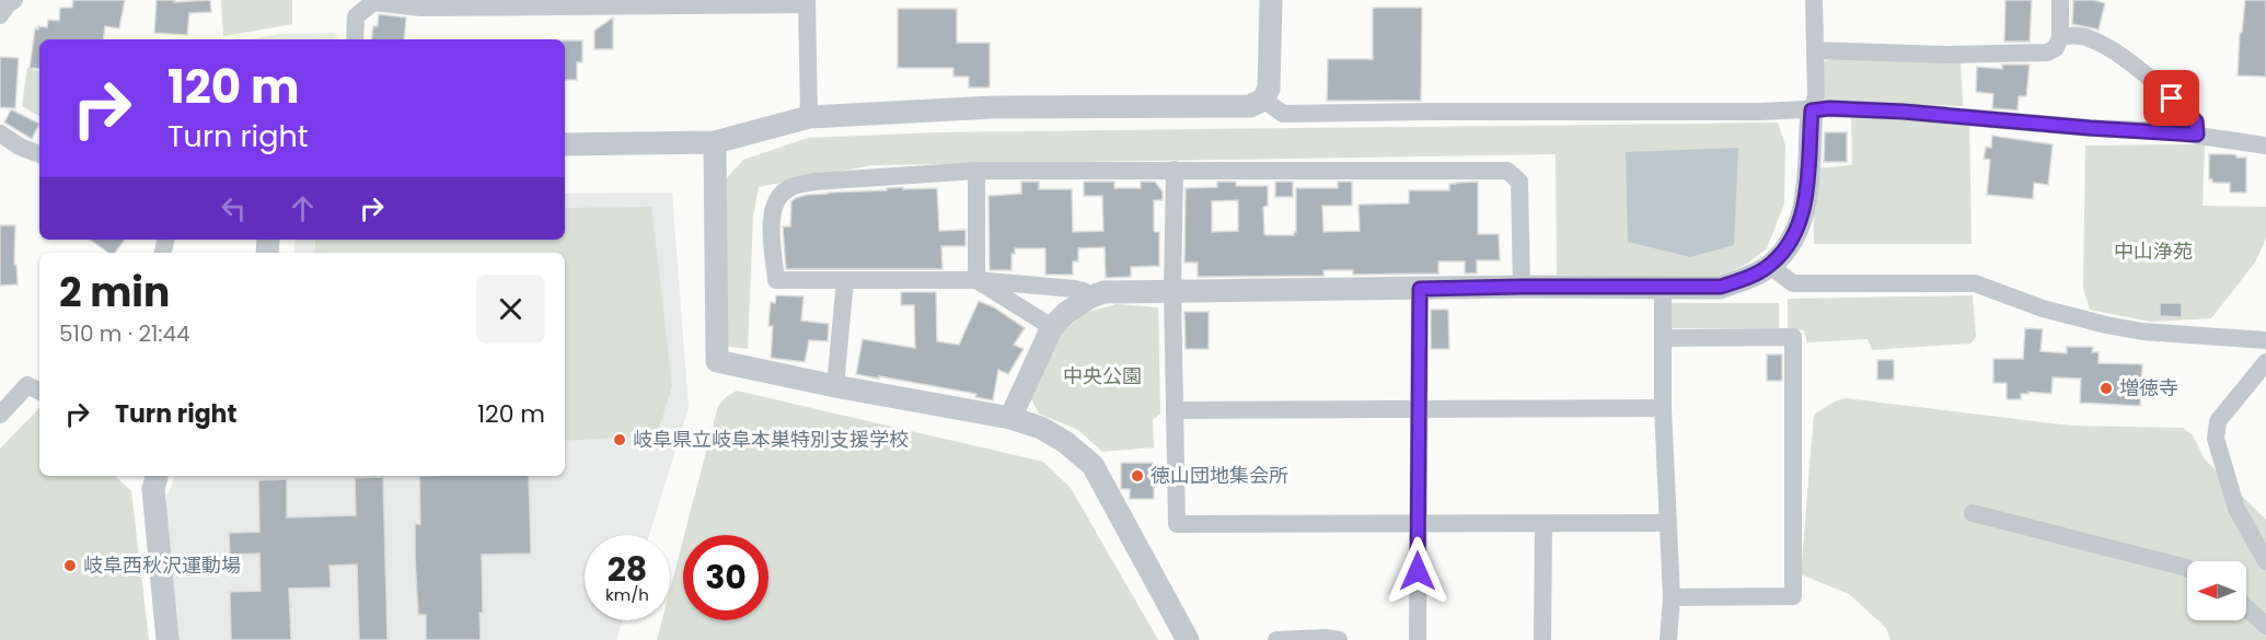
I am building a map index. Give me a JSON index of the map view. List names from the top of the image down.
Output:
{
  "parks": ["中山浄苑", "中央公園"],
  "places": [
    "増徳寺",
    "岐阜県立岐阜本巣特別支援学校",
    "徳山団地集会所",
    "岐阜西秋沢運動場"
  ],
  "north": "left",
  "page": {
    "turn": ["120 m", "Turn right"],
    "heading": ["2 min", "510 m · 21:44"],
    "list": [
      {
        "name": "Turn right",
        "value": "120 m"
      }
    ],
    "speed": "28 km/h",
    "limit": "30"
  }
}
